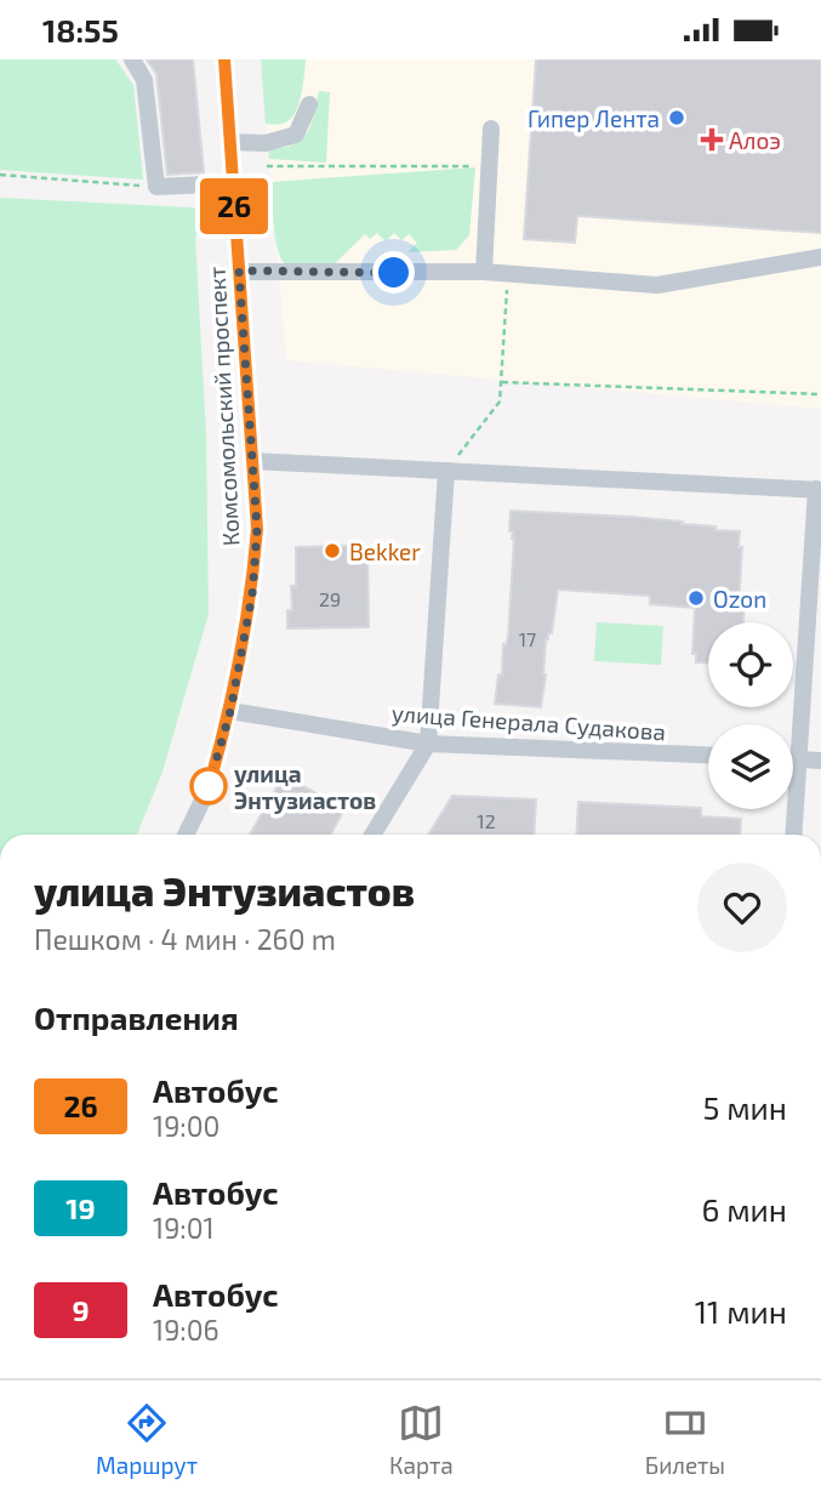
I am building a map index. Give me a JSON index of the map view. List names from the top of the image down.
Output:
{
  "streets": {
    "street": ["Комсомольский проспект", "улица Генерала Судакова"]
  },
  "crossings": [
    ["Комсомольский проспект", "улица Генерала Судакова"]
  ],
  "places": {
    "other": [
      "Гипер Лента",
      "Bekker",
      "Ozon",
      "улица Энтузиастов"
    ],
    "health": ["Алоэ"]
  },
  "lines": ["bus line 26"],
  "house_numbers": ["29", "17", "12"],
  "page": {
    "status": "18:55",
    "on_map": "26",
    "heading": [
      ["улица Энтузиастов", "Пешком · 4 мин · 260 m"],
      "Отправления"
    ],
    "list": [
      {
        "mark": "26",
        "name": "Автобус",
        "note": "19:00",
        "value": "5 мин"
      },
      {
        "mark": "19",
        "name": "Автобус",
        "note": "19:01",
        "value": "6 мин"
      },
      {
        "mark": "9",
        "name": "Автобус",
        "note": "19:06",
        "value": "11 мин"
      }
    ],
    "tabs": ["Маршрут", "Карта", "Билеты"]
  }
}
